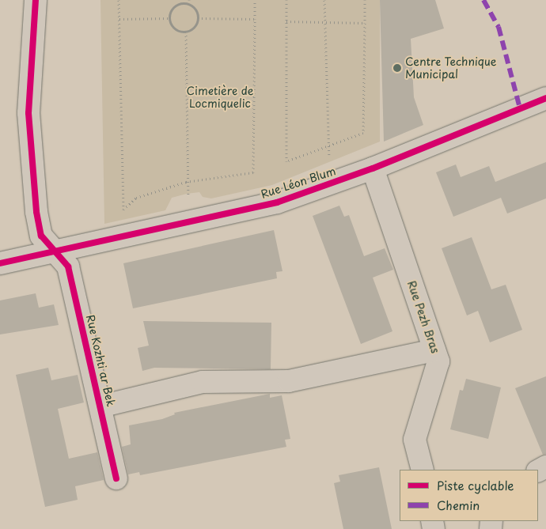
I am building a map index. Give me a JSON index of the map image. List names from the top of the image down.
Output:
{
  "streets": {
    "street": ["Rue Léon Blum", "Rue Pezh Bras", "Rue Kozhti ar Bek"]
  },
  "crossings": [
    ["Rue Léon Blum", "Rue Pezh Bras"],
    ["Rue Léon Blum", "Rue Kozhti ar Bek"],
    ["Rue Pezh Bras", "Rue Kozhti ar Bek"]
  ],
  "parks": ["Cimetière de Locmiquelic"],
  "places": ["Centre Technique Municipal"],
  "legend": ["Piste cyclable", "Chemin"]
}
